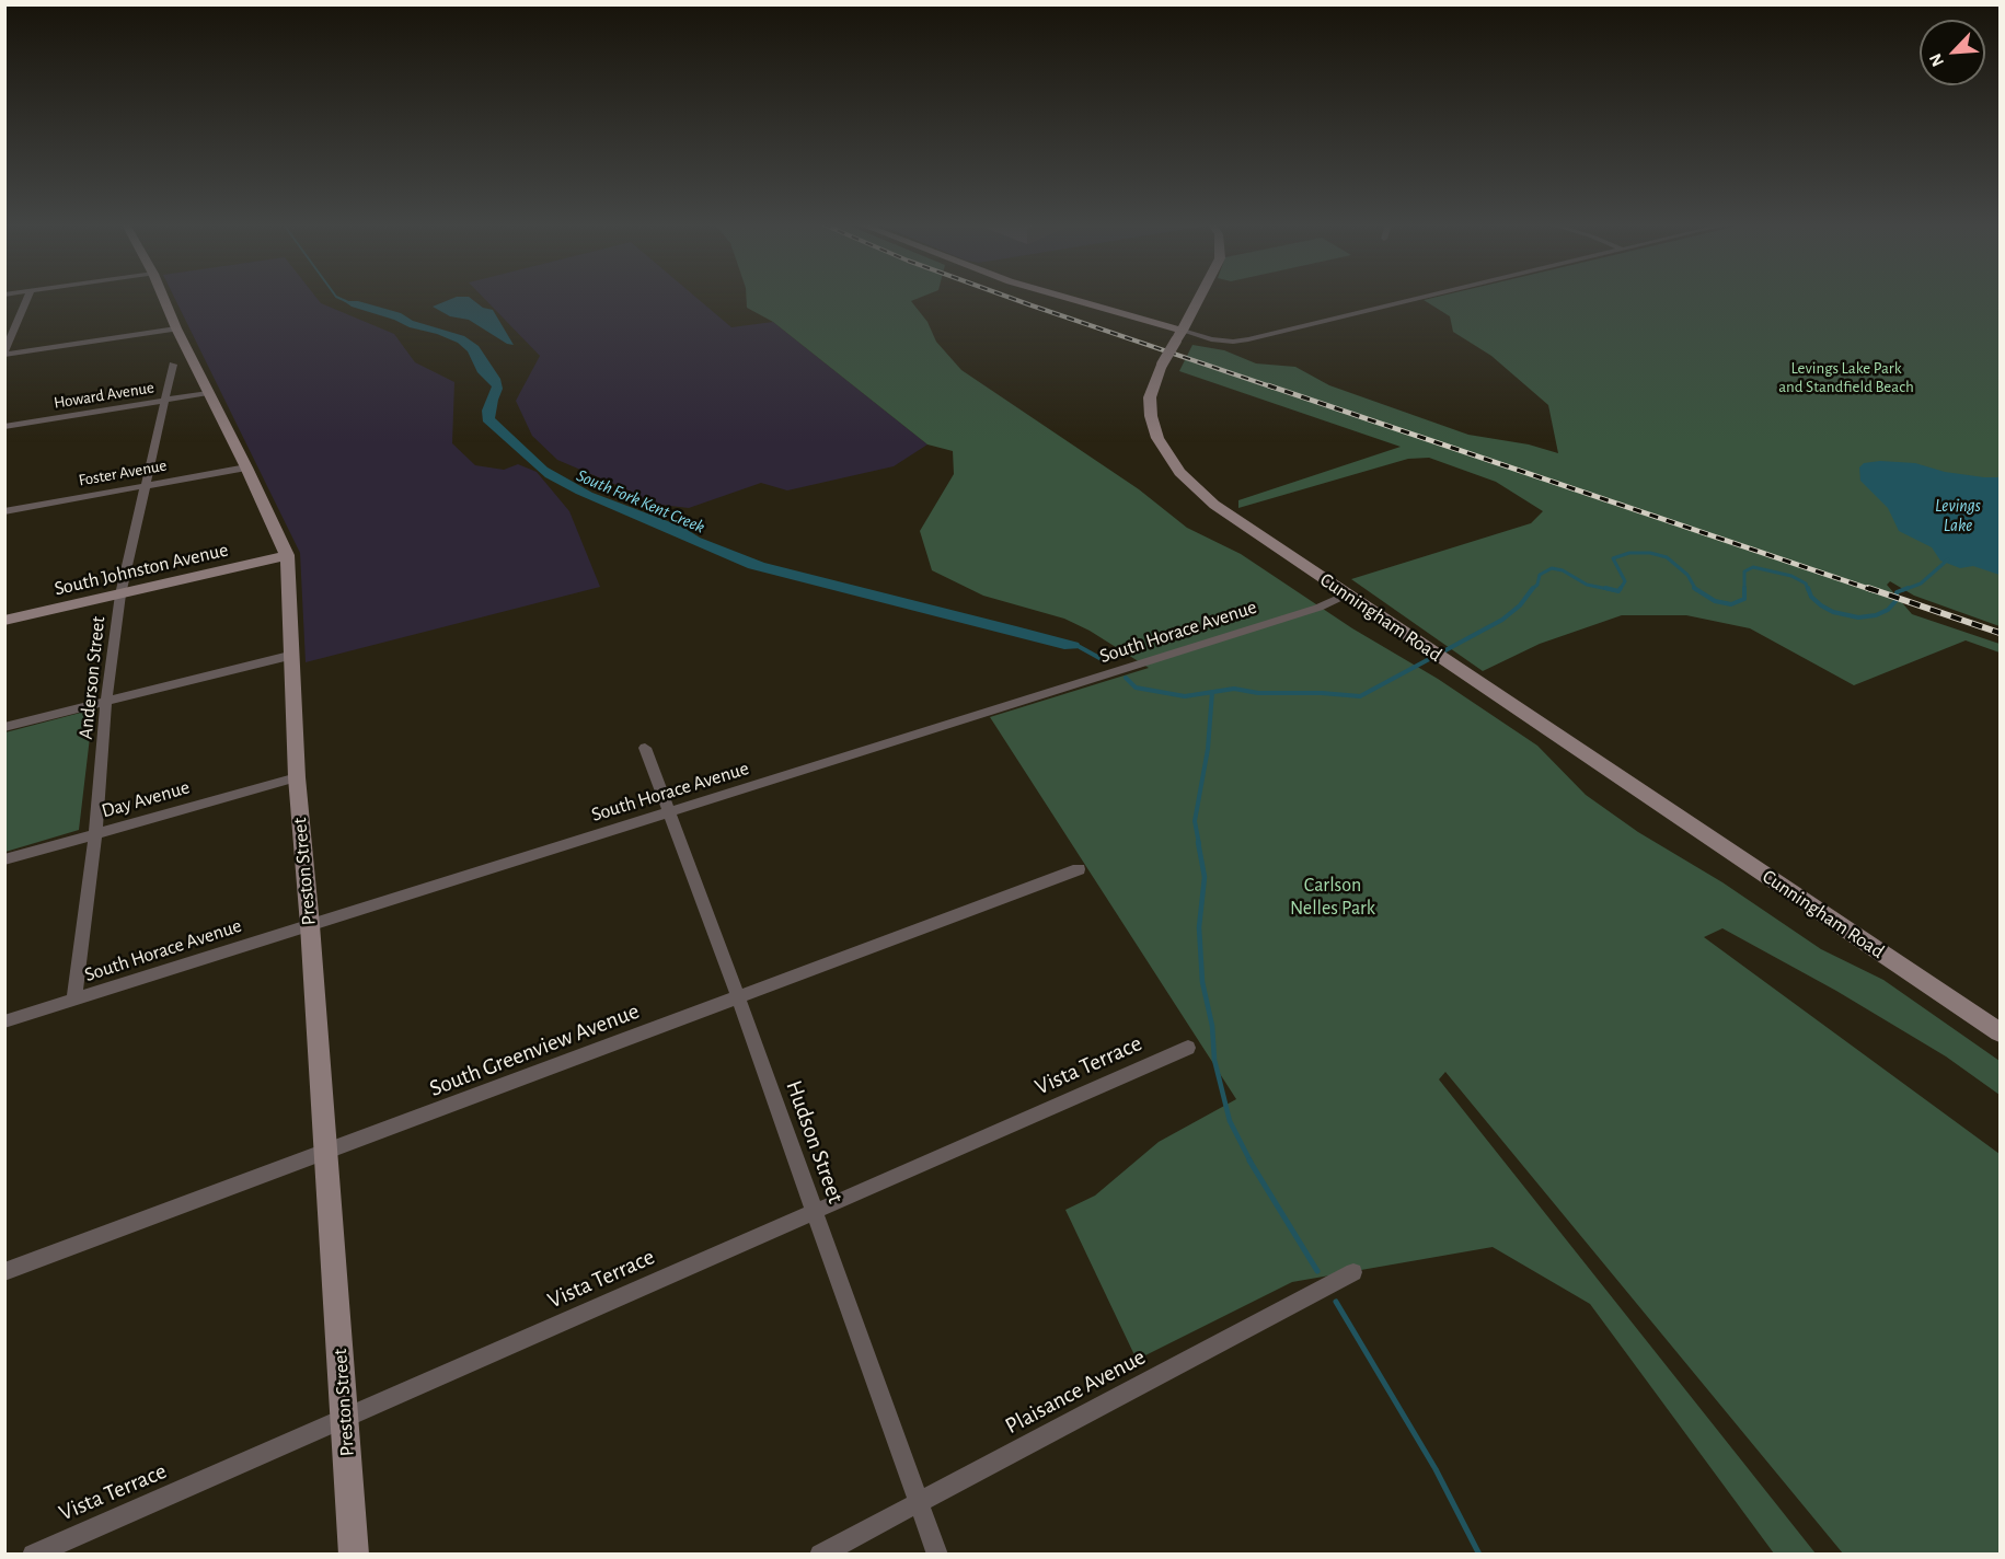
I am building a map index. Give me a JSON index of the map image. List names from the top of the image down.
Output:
{
  "streets": {
    "street": [
      "Howard Avenue",
      "Foster Avenue",
      "South Johnston Avenue",
      "Cunningham Road",
      "South Horace Avenue",
      "Anderson Street",
      "Day Avenue",
      "Preston Street",
      "South Greenview Avenue",
      "Vista Terrace",
      "Hudson Street",
      "Plaisance Avenue"
    ]
  },
  "crossings": [
    ["Howard Avenue", "Anderson Street"],
    ["Howard Avenue", "Preston Street"],
    ["Foster Avenue", "Anderson Street"],
    ["Foster Avenue", "Preston Street"],
    ["South Johnston Avenue", "Anderson Street"],
    ["South Johnston Avenue", "Preston Street"],
    ["Cunningham Road", "South Horace Avenue"],
    ["South Horace Avenue", "Anderson Street"],
    ["South Horace Avenue", "Preston Street"],
    ["South Horace Avenue", "Hudson Street"],
    ["Anderson Street", "Day Avenue"],
    ["Day Avenue", "Preston Street"],
    ["Preston Street", "South Greenview Avenue"],
    ["Preston Street", "Vista Terrace"],
    ["South Greenview Avenue", "Hudson Street"],
    ["Vista Terrace", "Hudson Street"],
    ["Hudson Street", "Plaisance Avenue"]
  ],
  "water": ["South Fork Kent Creek", "Levings Lake"],
  "parks": ["Levings Lake Park and Standfield Beach", "Carlson Nelles Park"],
  "north": "bottom left"
}
